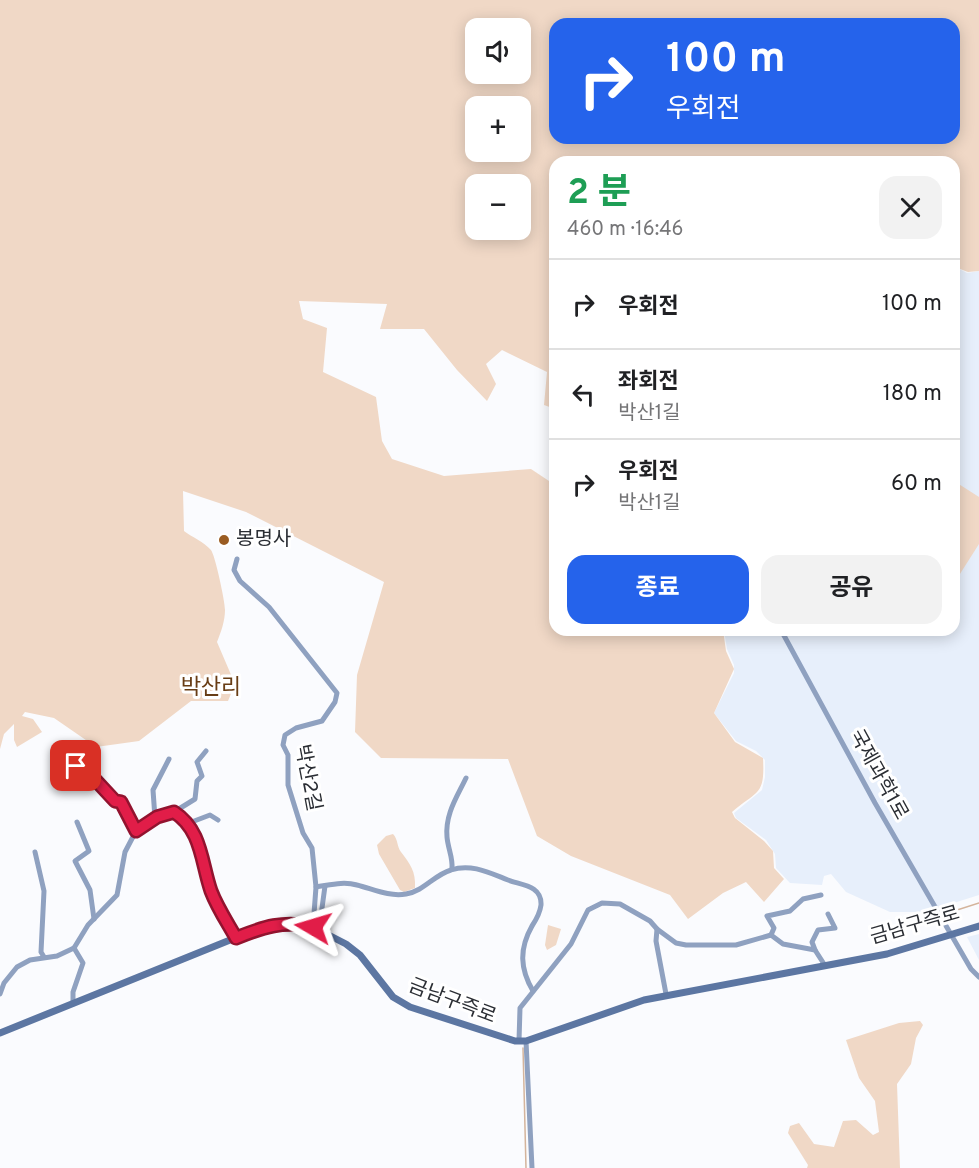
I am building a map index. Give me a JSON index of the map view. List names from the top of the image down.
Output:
{
  "streets": {
    "main road": ["금남구즉로"],
    "street": ["국제과학1로", "박산2길"]
  },
  "crossings": [
    ["국제과학1로", "금남구즉로"],
    ["박산2길", "금남구즉로"]
  ],
  "districts": ["박산리"],
  "places": ["봉명사"],
  "page": {
    "map_buttons": ["+", "−"],
    "turn": ["100 m", "우회전"],
    "heading": ["2 분", "460 m · 16:46"],
    "list": [
      {
        "name": "우회전",
        "value": "100 m"
      },
      {
        "name": "좌회전",
        "note": "박산1길",
        "value": "180 m"
      },
      {
        "name": "우회전",
        "note": "박산1길",
        "value": "60 m"
      }
    ],
    "buttons": ["종료", "공유"]
  }
}
